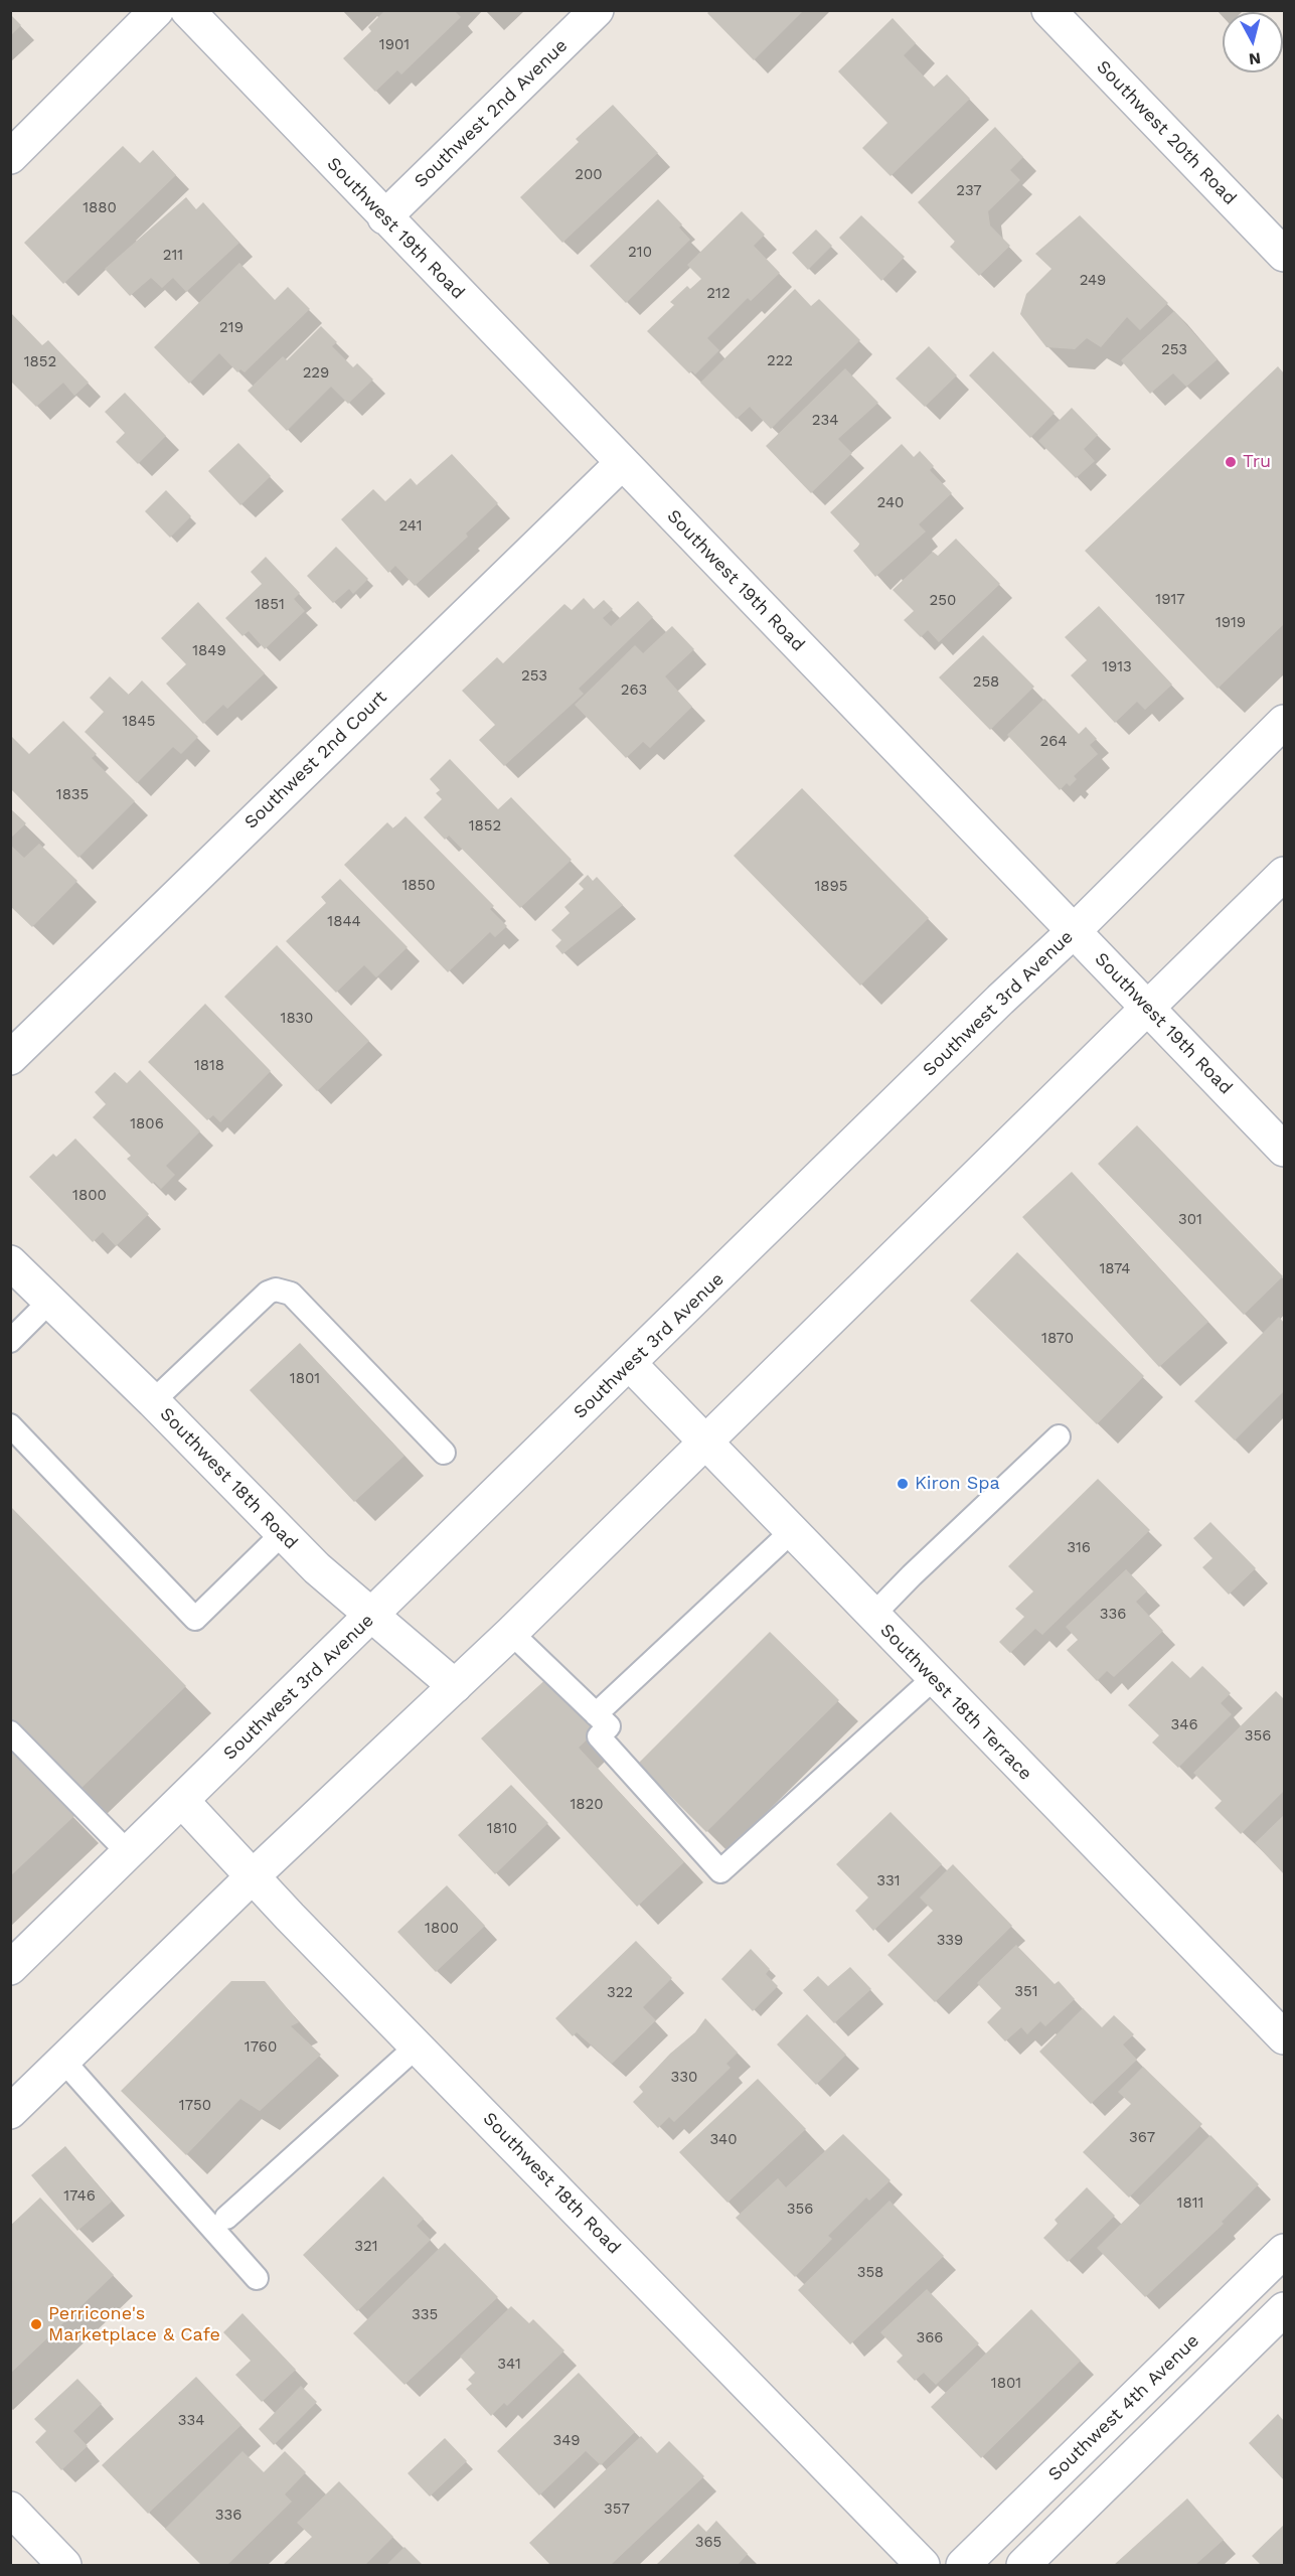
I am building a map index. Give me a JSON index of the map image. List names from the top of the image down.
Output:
{
  "streets": {
    "street": [
      "Southwest 2nd Avenue",
      "Southwest 20th Road",
      "Southwest 19th Road",
      "Southwest 2nd Court",
      "Southwest 3rd Avenue",
      "Southwest 18th Road",
      "Southwest 18th Terrace",
      "Southwest 4th Avenue"
    ]
  },
  "crossings": [
    ["Southwest 2nd Avenue", "Southwest 19th Road"],
    ["Southwest 19th Road", "Southwest 2nd Court"],
    ["Southwest 19th Road", "Southwest 3rd Avenue"],
    ["Southwest 3rd Avenue", "Southwest 18th Road"],
    ["Southwest 3rd Avenue", "Southwest 18th Terrace"]
  ],
  "places": ["Tru", "Kiron Spa", "Perricone's Marketplace & Cafe"],
  "house_numbers": [
    "1901",
    "200",
    "237",
    "1880",
    "210",
    "211",
    "249",
    "212",
    "219",
    "253",
    "222",
    "1852",
    "229",
    "234",
    "240",
    "241",
    "1917",
    "250",
    "1851",
    "1919",
    "1849",
    "1913",
    "253",
    "258",
    "263",
    "1845",
    "264",
    "1835",
    "1852",
    "1850",
    "1895",
    "1844",
    "1830",
    "1818",
    "1806",
    "1800",
    "301",
    "1874",
    "1870",
    "1801",
    "316",
    "336",
    "346",
    "356",
    "1820",
    "1810",
    "331",
    "1800",
    "339",
    "351",
    "322",
    "1760",
    "330",
    "1750",
    "367",
    "340",
    "1746",
    "1811",
    "356",
    "321",
    "358",
    "335",
    "366",
    "341",
    "1801",
    "334",
    "349",
    "357",
    "336",
    "365"
  ],
  "north": "bottom"
}
